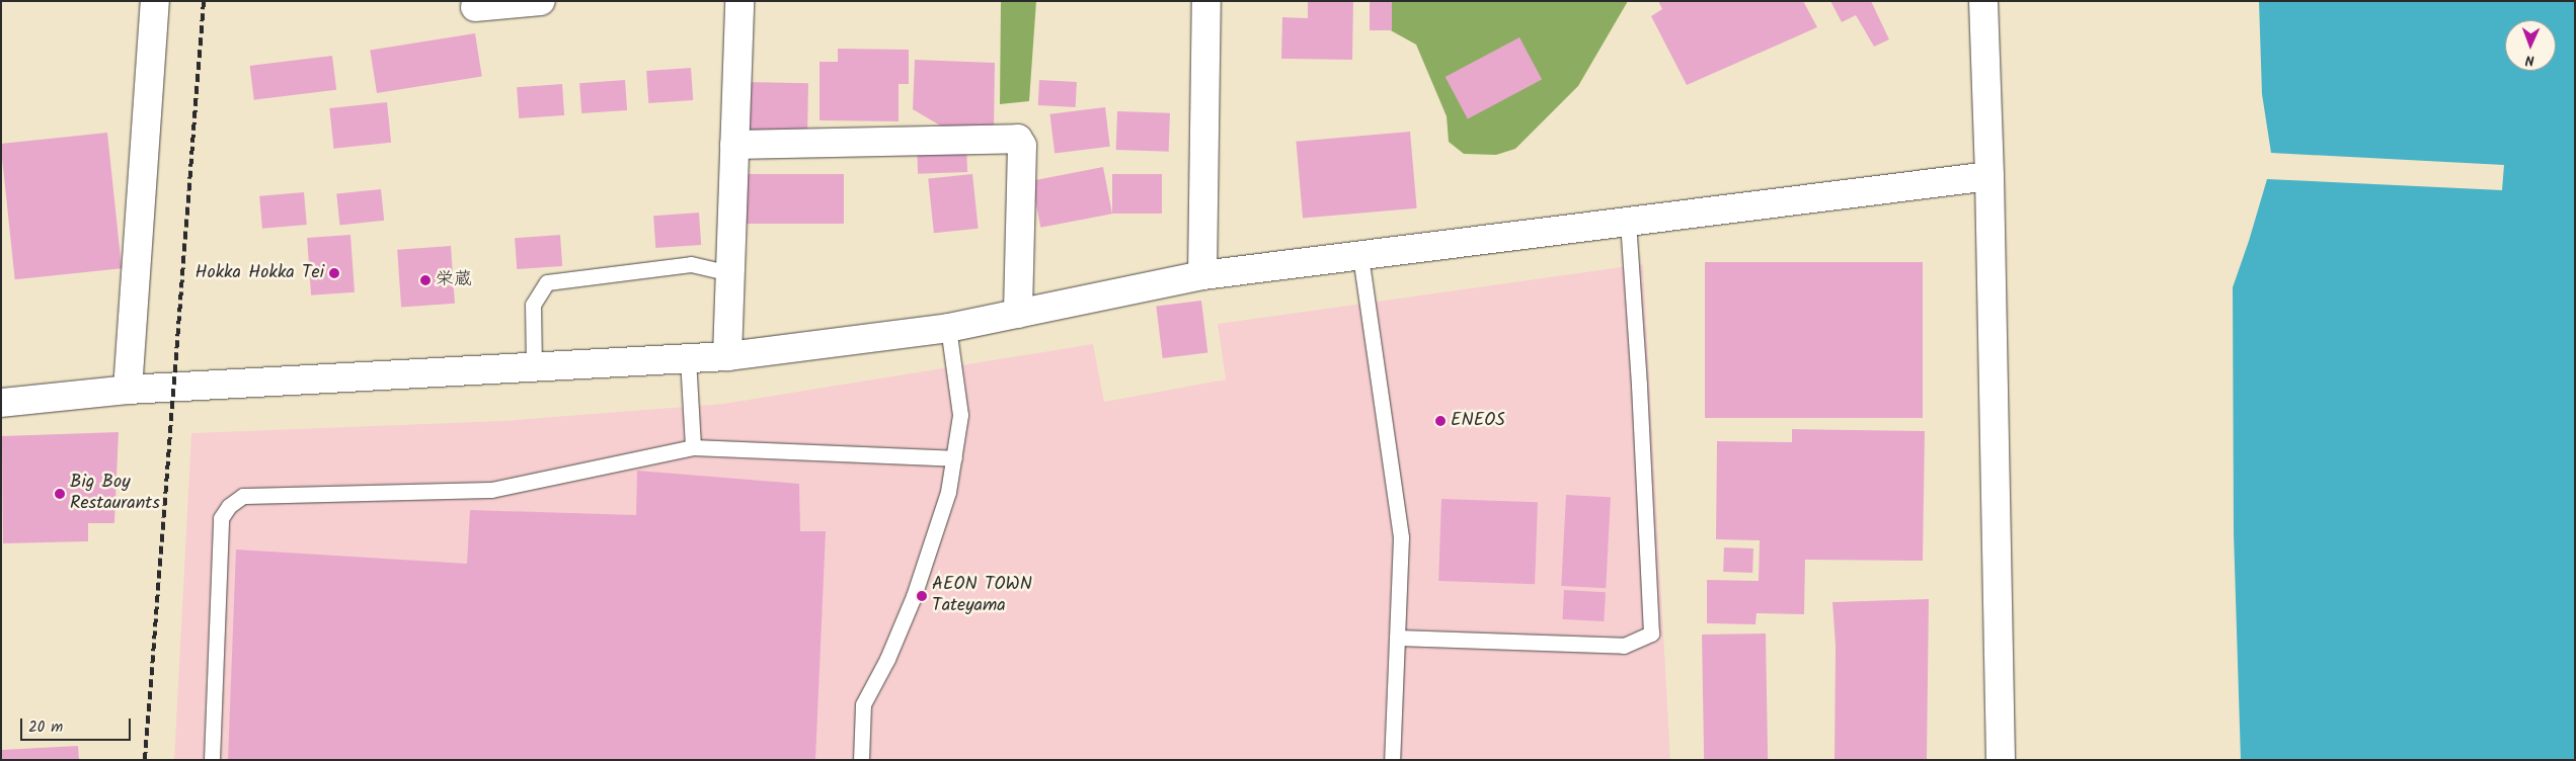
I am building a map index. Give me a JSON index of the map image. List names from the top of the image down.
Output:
{
  "places": [
    "Hokka Hokka Tei",
    "栄蔵",
    "ENEOS",
    "Big Boy Restaurants",
    "AEON TOWN Tateyama"
  ],
  "scale_bar": "20 m",
  "north": "bottom"
}
